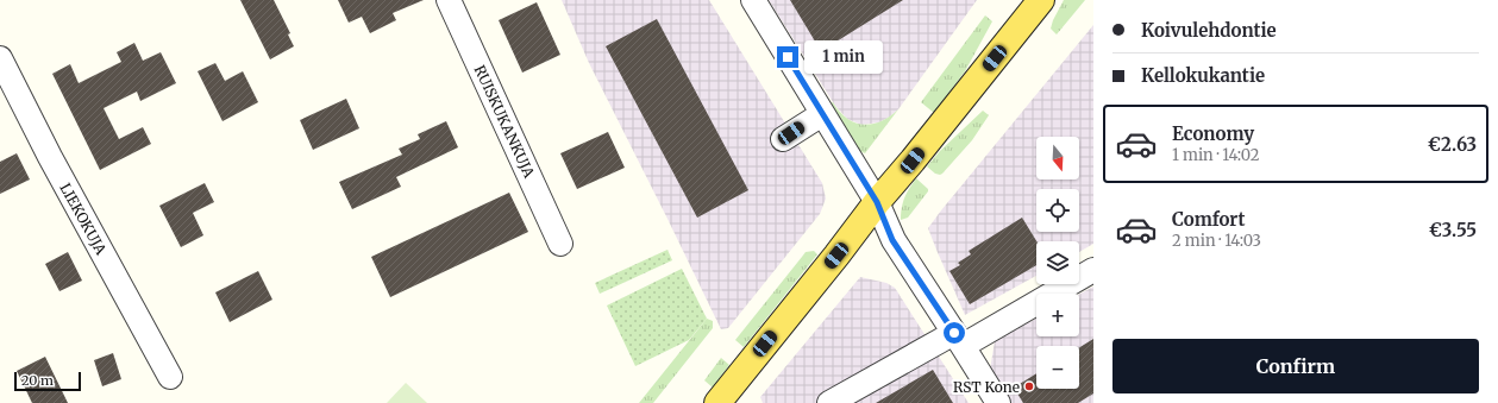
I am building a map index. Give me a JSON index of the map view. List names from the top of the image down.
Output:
{
  "streets": {
    "street": ["RUISKUKANKUJA", "LIEKOKUJA"]
  },
  "places": ["RST Kone"],
  "scale_bar": "20 m",
  "north": "bottom",
  "page": {
    "banner": ["Koivulehdontie", "Kellokukantie"],
    "bubble": "1 min",
    "list": [
      {
        "name": "Economy",
        "note": "1 min · 14:02",
        "value": "€2.63"
      },
      {
        "name": "Comfort",
        "note": "2 min · 14:03",
        "value": "€3.55"
      }
    ],
    "map_buttons": ["+", "−"],
    "buttons": "Confirm",
    "scale": "20 m"
  }
}
